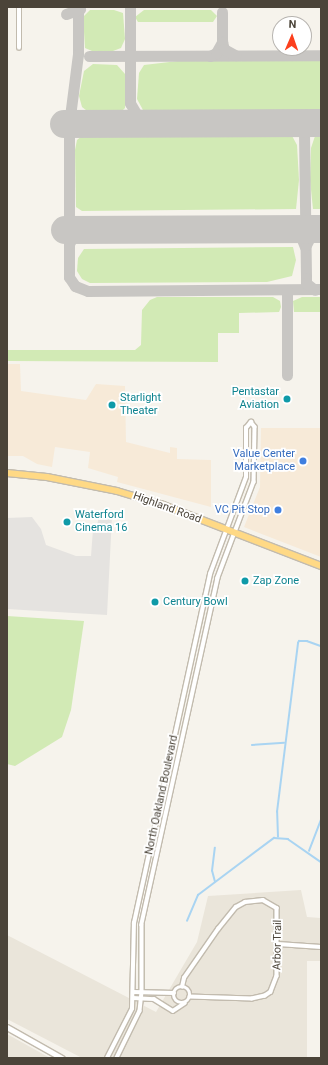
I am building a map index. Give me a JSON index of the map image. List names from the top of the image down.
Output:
{
  "streets": {
    "highway": ["Highland Road"],
    "street": ["North Oakland Boulevard", "Arbor Trail"]
  },
  "crossings": [
    ["Highland Road", "North Oakland Boulevard"]
  ],
  "places": [
    "Pentastar Aviation",
    "Starlight Theater",
    "Value Center Marketplace",
    "VC Pit Stop",
    "Waterford Cinema 16",
    "Zap Zone",
    "Century Bowl"
  ],
  "north": "top"
}
